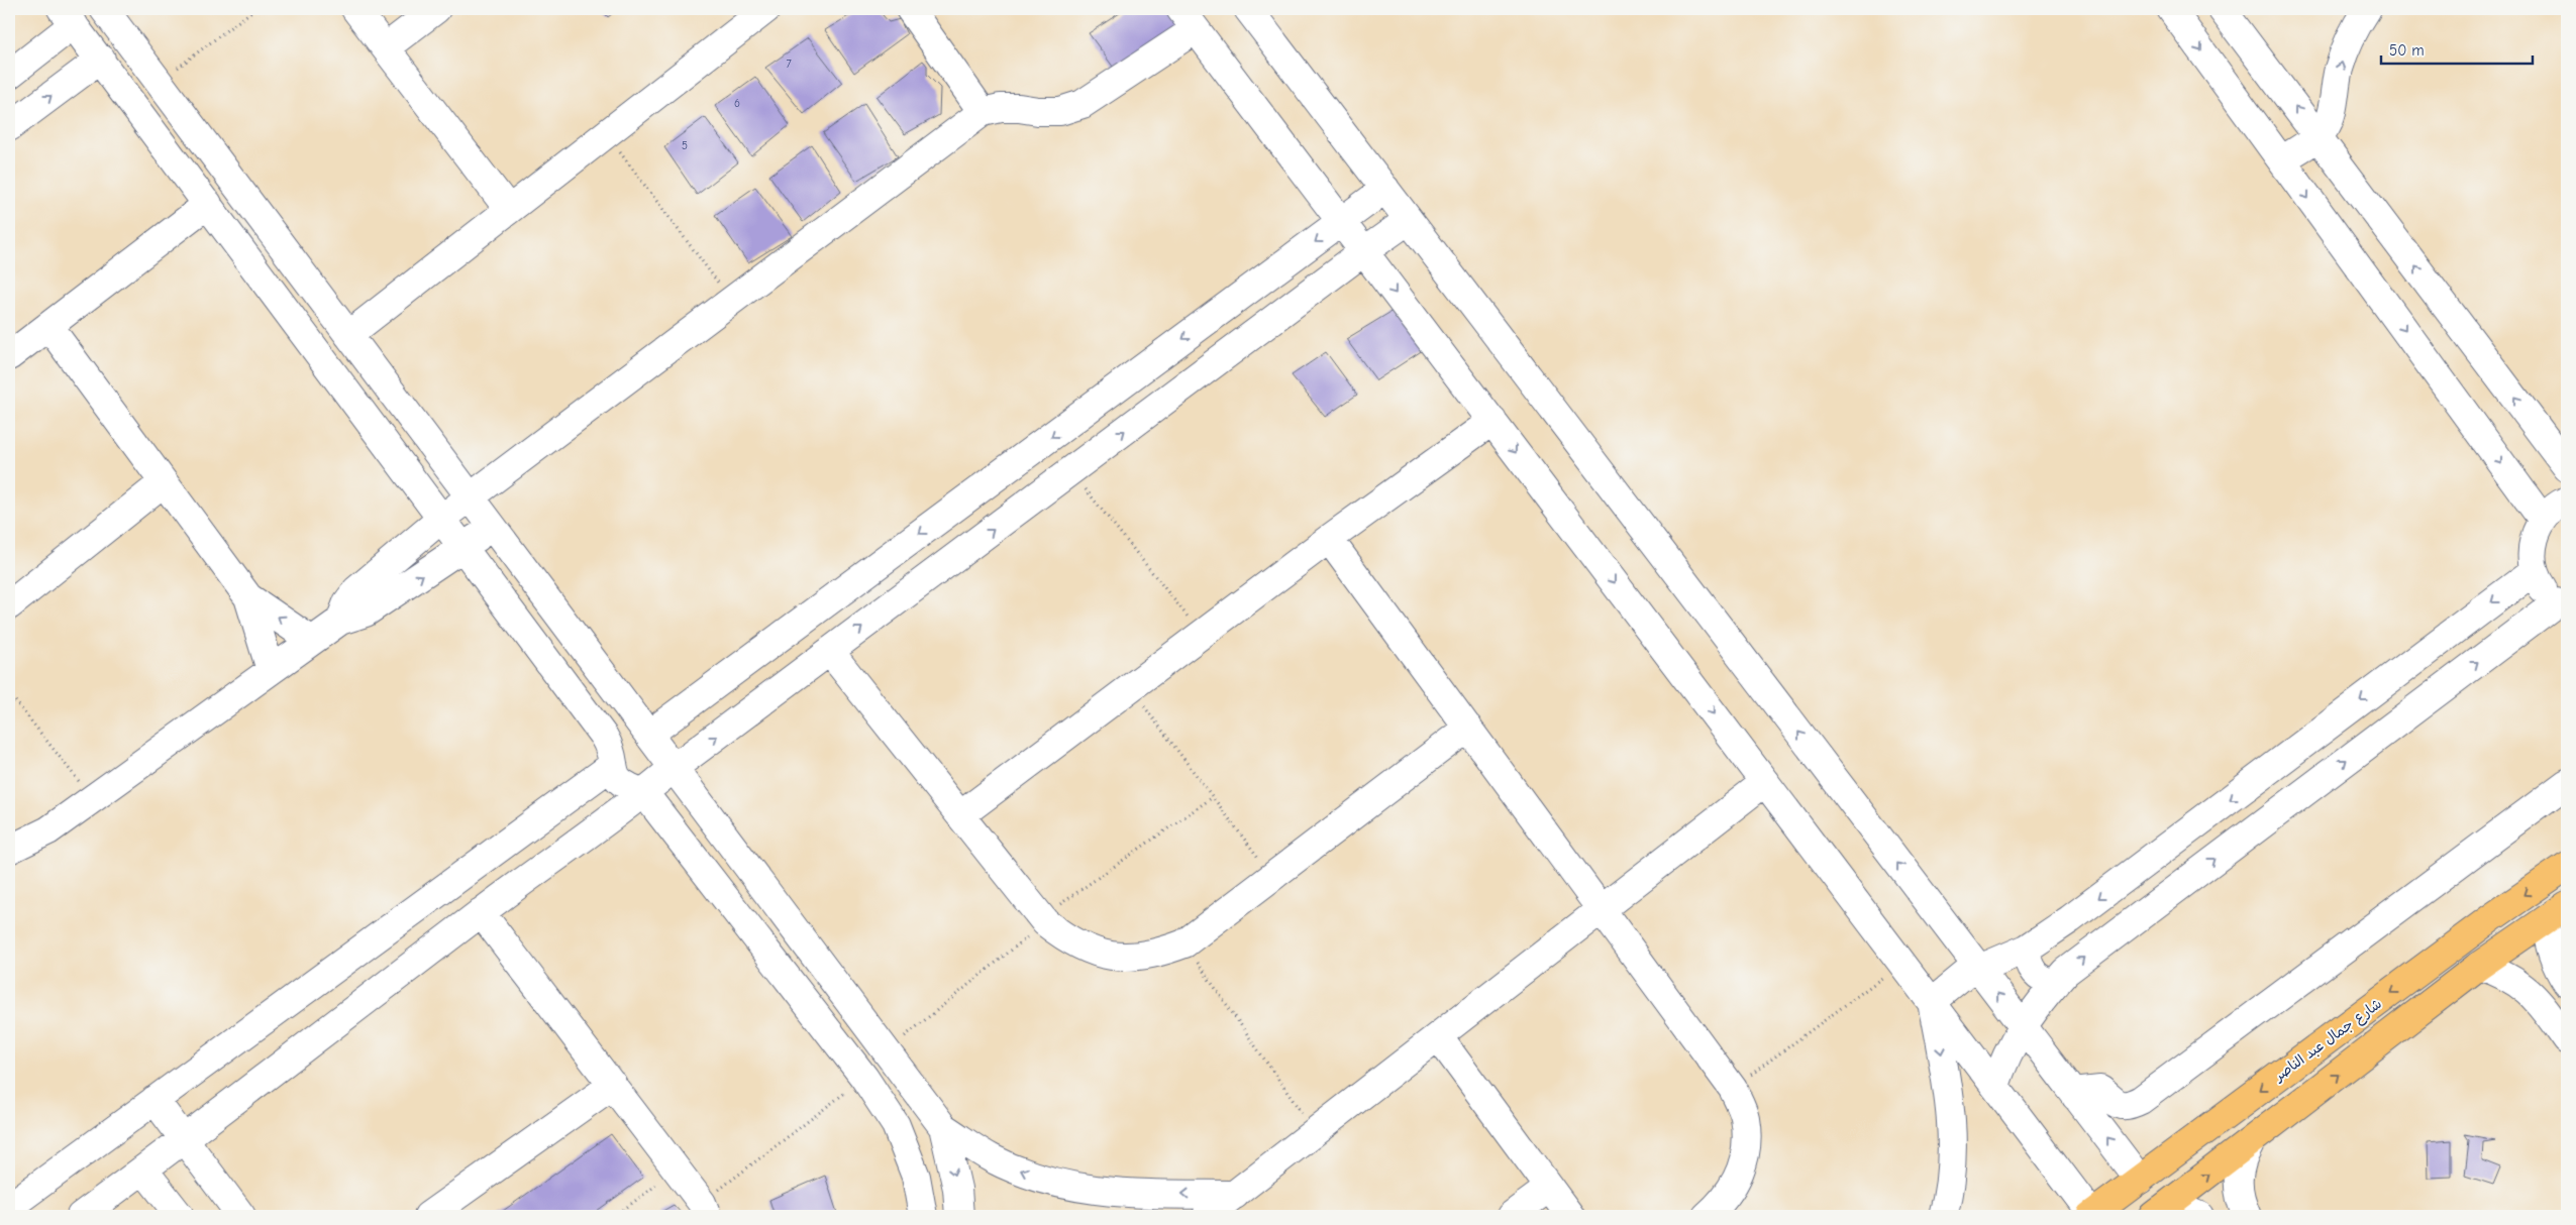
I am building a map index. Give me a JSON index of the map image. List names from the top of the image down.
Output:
{
  "streets": {
    "main road": ["شارع جمال عبد الناصر"]
  },
  "house_numbers": ["7", "6", "5"],
  "scale_bar": "50 m"
}
